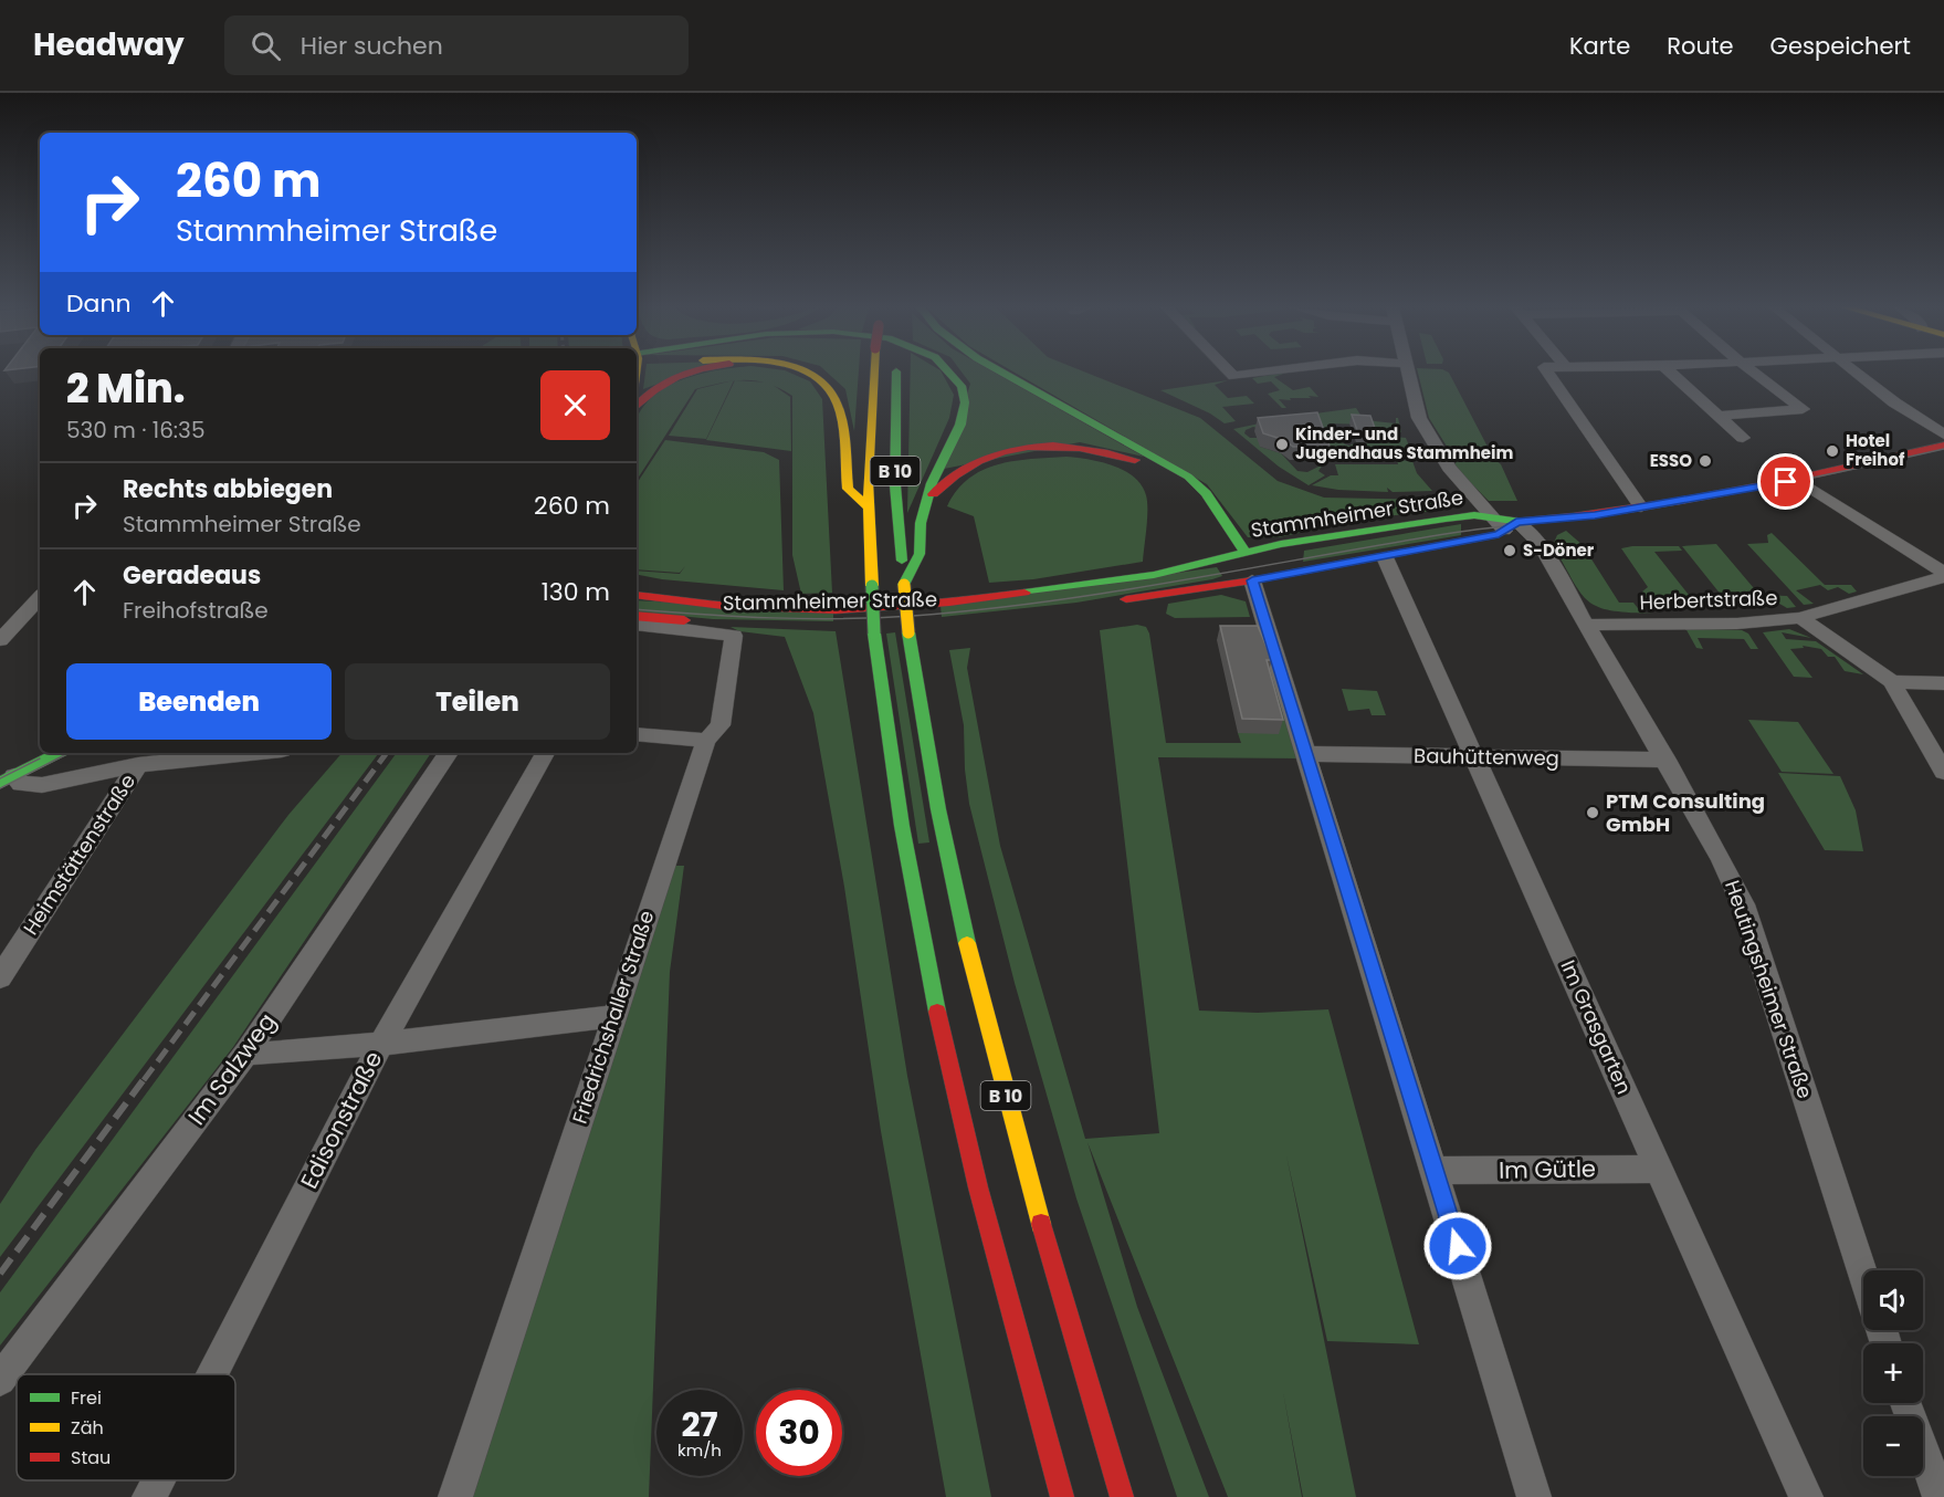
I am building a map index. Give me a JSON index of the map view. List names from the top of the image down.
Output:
{
  "streets": {
    "main road": ["B 10", "Stammheimer Straße"],
    "street": [
      "Herbertstraße",
      "Bauhüttenweg",
      "Heimstättenstraße",
      "Heutingsheimer Straße",
      "Friedrichshaller Straße",
      "Im Grasgarten",
      "Im Salzweg",
      "Edisonstraße",
      "Im Gütle"
    ]
  },
  "crossings": [
    ["Stammheimer Straße", "Heutingsheimer Straße"],
    ["Herbertstraße", "Heutingsheimer Straße"],
    ["Bauhüttenweg", "Heutingsheimer Straße"],
    ["Bauhüttenweg", "Im Grasgarten"],
    ["Im Grasgarten", "Im Gütle"]
  ],
  "places": [
    "Kinder- und Jugendhaus Stammheim",
    "Hotel Freihof",
    "ESSO",
    "S-Döner",
    "PTM Consulting GmbH"
  ],
  "legend": ["Frei", "Zäh", "Stau"],
  "page": {
    "header": "Headway",
    "search": "Hier suchen",
    "nav": ["Karte", "Route", "Gespeichert"],
    "turn": ["260 m", "Stammheimer Straße"],
    "then": "Dann",
    "heading": ["2 Min.", "530 m · 16:35"],
    "list": [
      {
        "name": "Rechts abbiegen",
        "note": "Stammheimer Straße",
        "value": "260 m"
      },
      {
        "name": "Geradeaus",
        "note": "Freihofstraße",
        "value": "130 m"
      }
    ],
    "buttons": ["Beenden", "Teilen"],
    "map_buttons": ["+", "−"],
    "speed": "27 km/h",
    "limit": "30"
  }
}
